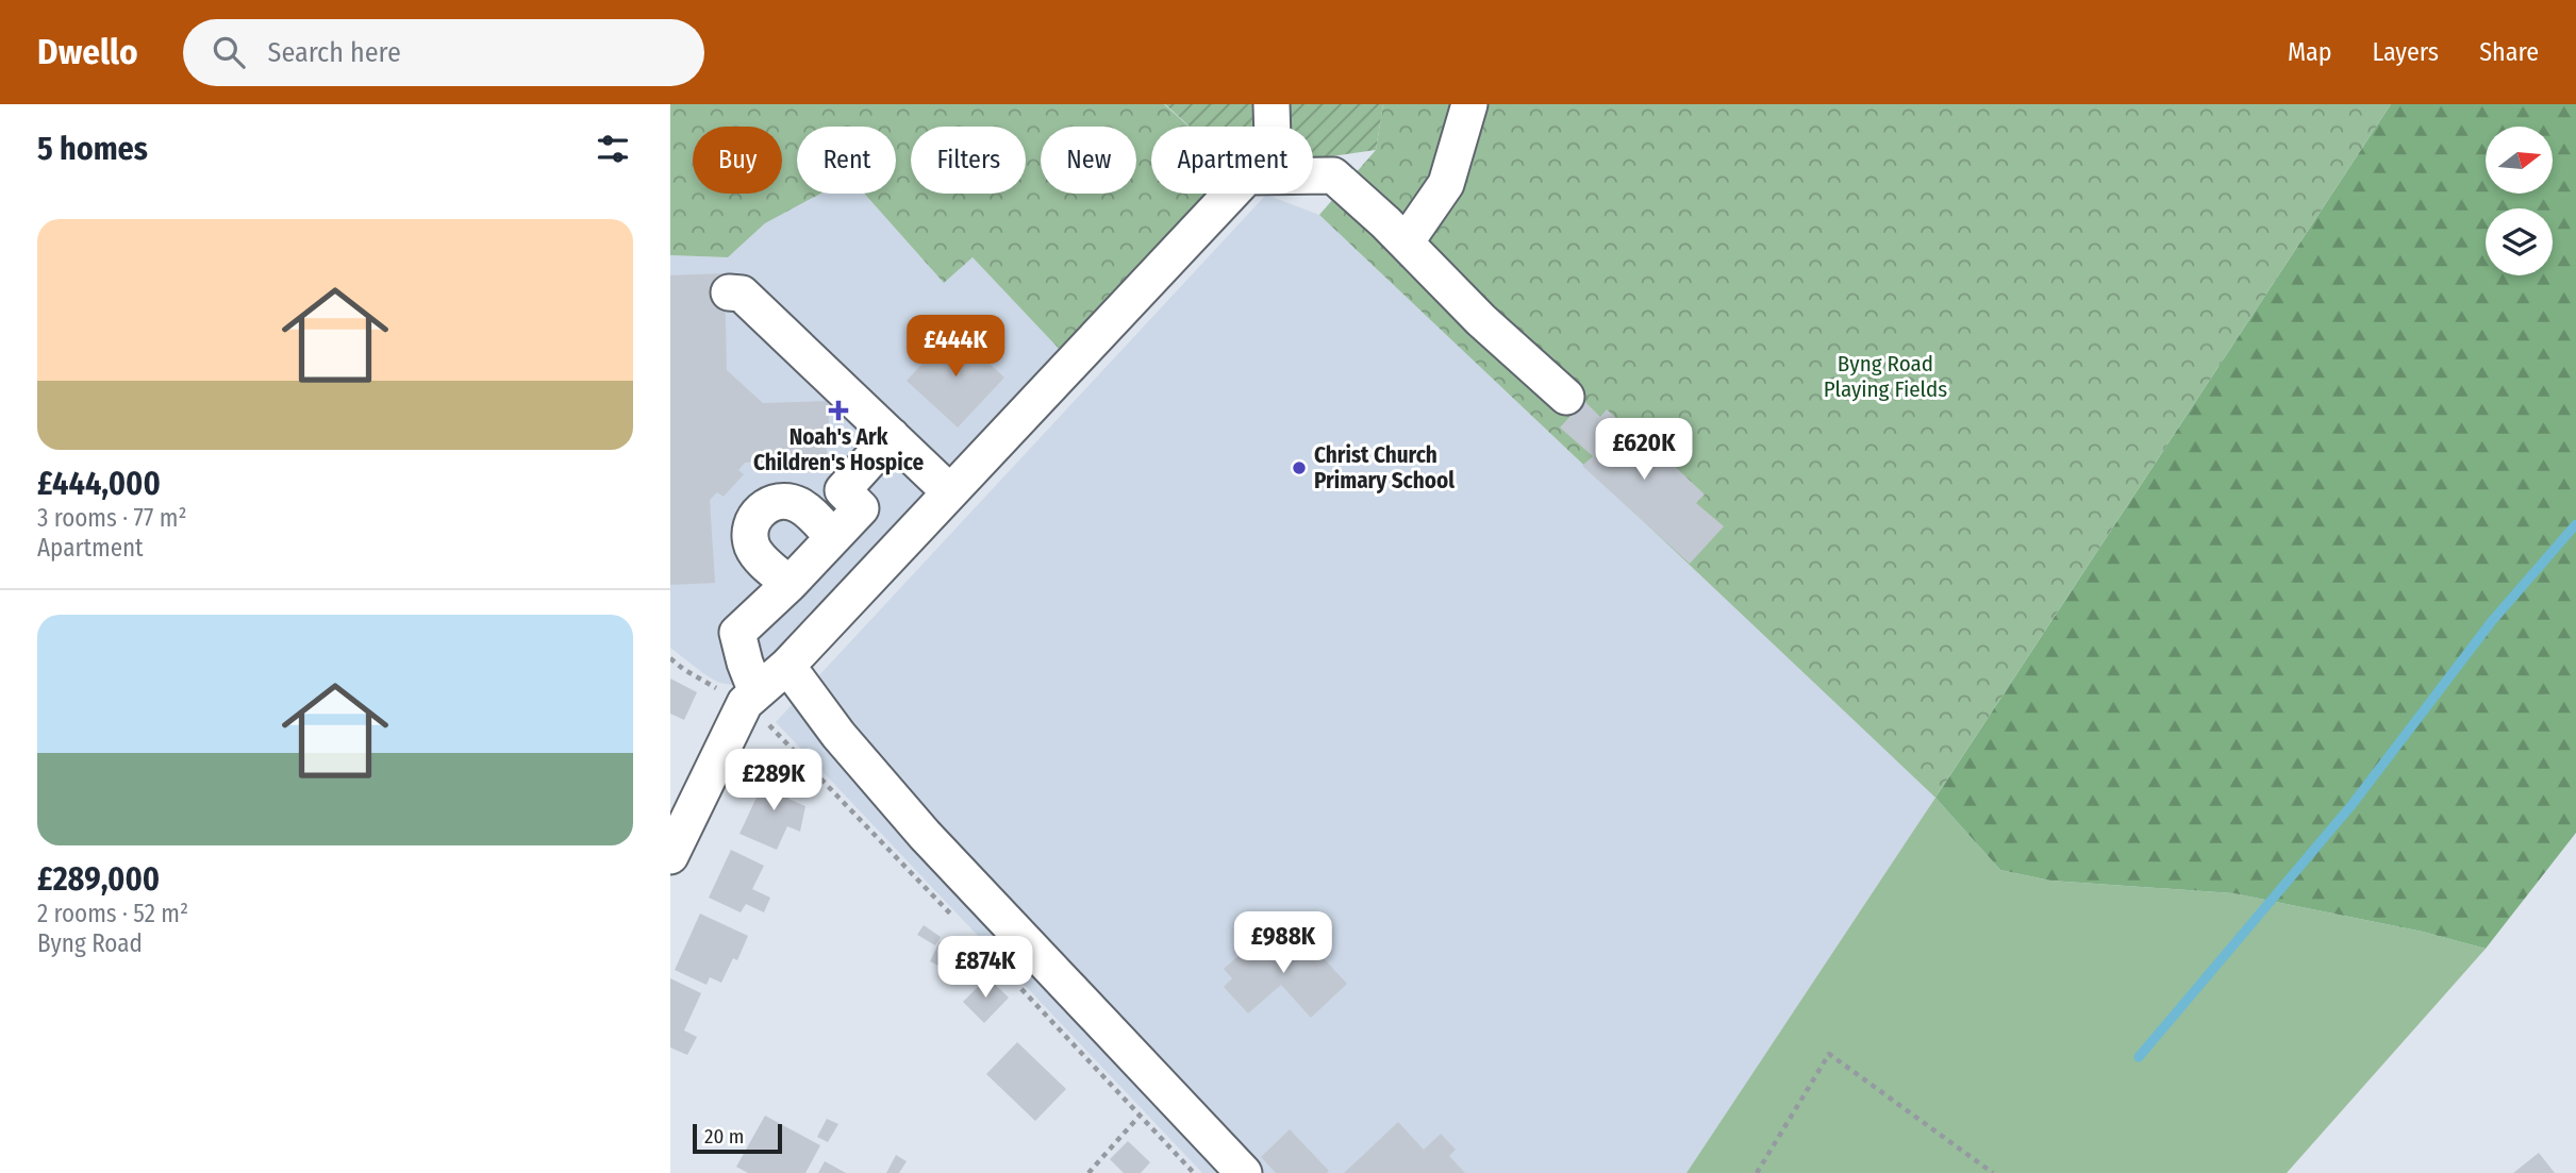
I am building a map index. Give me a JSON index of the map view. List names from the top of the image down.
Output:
{
  "parks": ["Byng Road Playing Fields"],
  "places": {
    "health": ["Noah's Ark Children's Hospice"],
    "other": ["Christ Church Primary School"]
  },
  "scale_bar": "20 m",
  "north": "right",
  "page": {
    "header": "Dwello",
    "search": "Search here",
    "nav": ["Map", "Layers", "Share"],
    "heading": "5 homes",
    "chip": [
      "Buy",
      "Rent",
      "Filters",
      "New",
      "Apartment"
    ],
    "list": [
      {
        "name": "£444,000",
        "note": "3 rooms · 77 m² · Apartment"
      },
      {
        "name": "£289,000",
        "note": "2 rooms · 52 m² · Byng Road"
      }
    ],
    "price": [
      "£444K",
      "£620K",
      "£289K",
      "£988K",
      "£874K"
    ],
    "scale": "20 m"
  }
}
